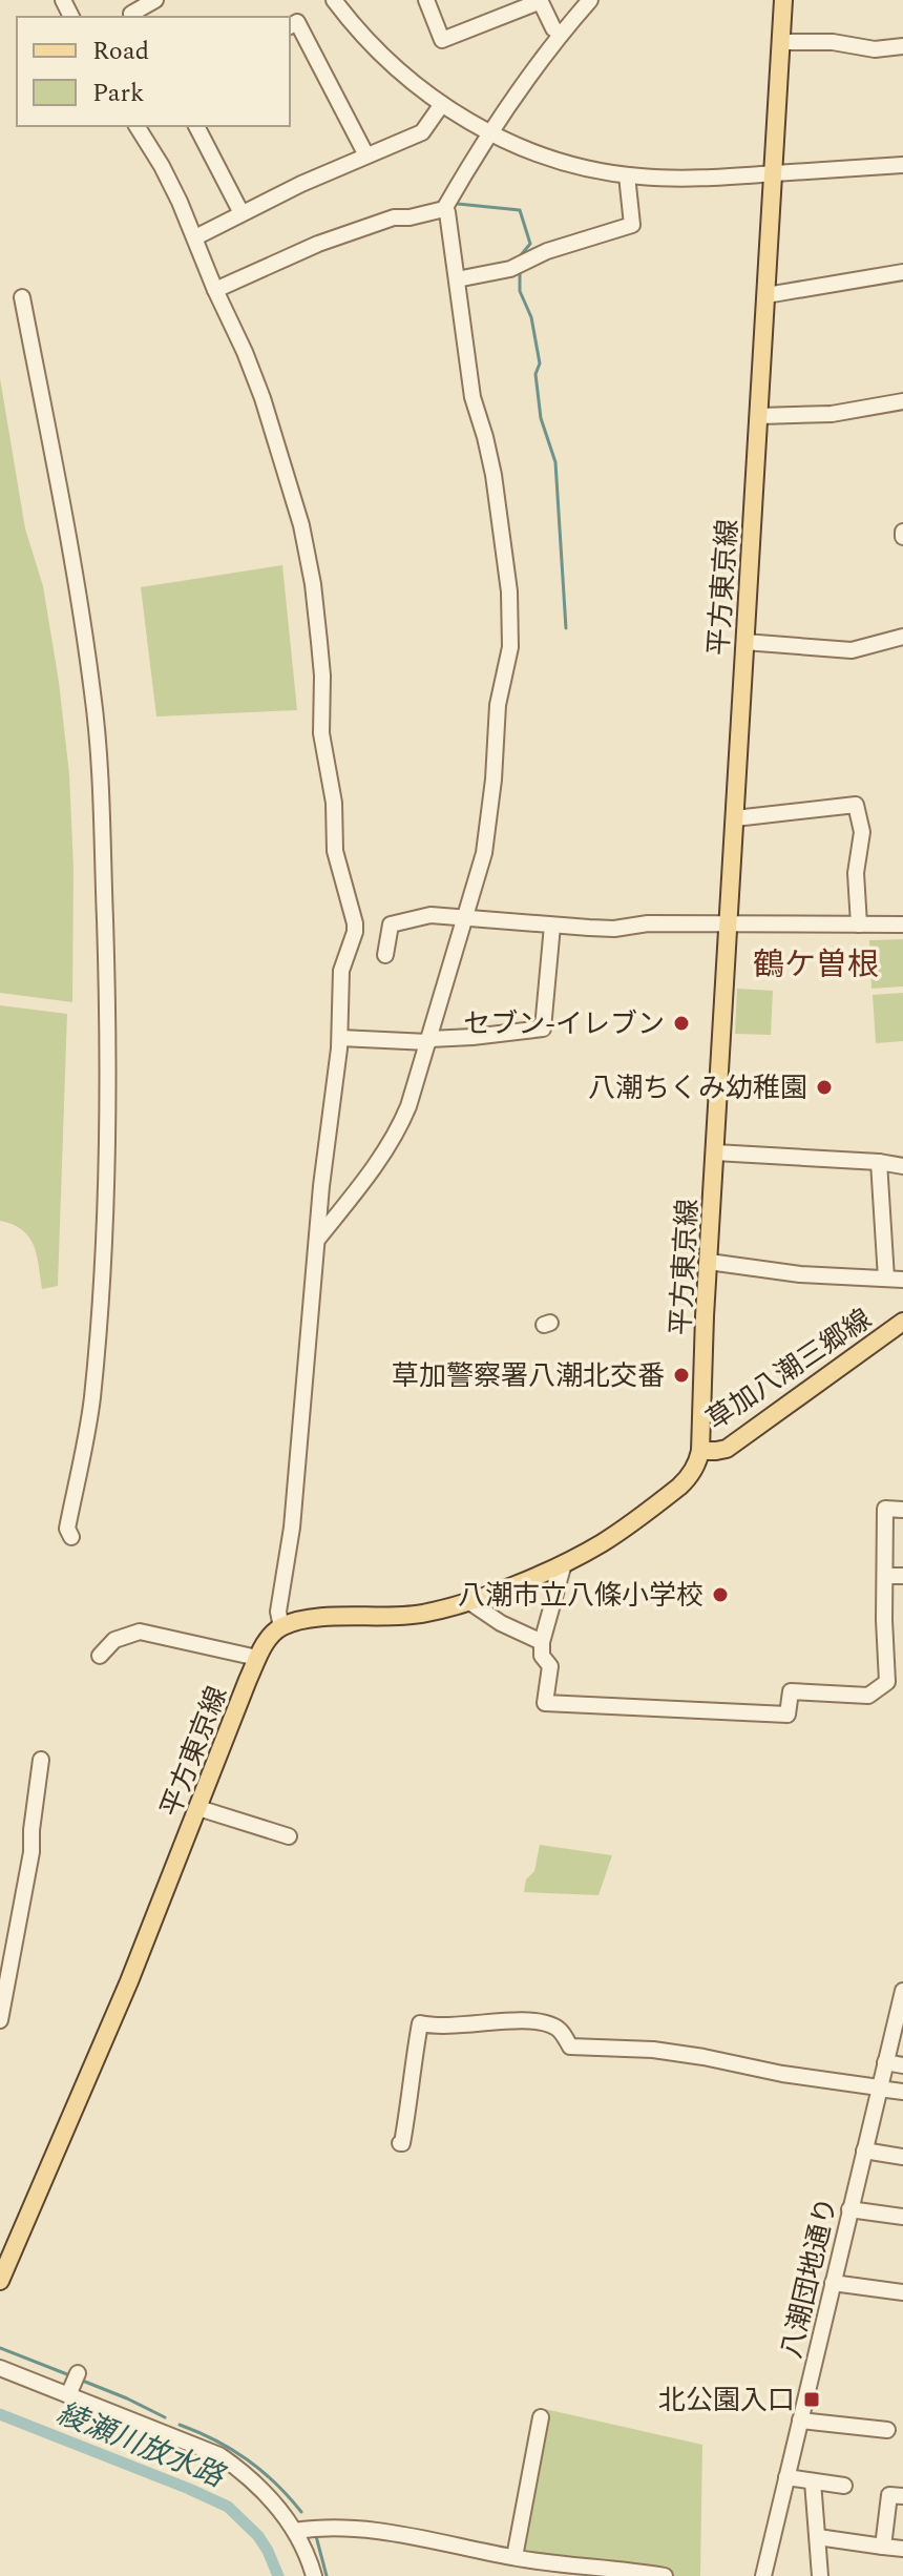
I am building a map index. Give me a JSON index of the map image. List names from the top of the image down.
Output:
{
  "streets": {
    "main road": ["平方東京線", "草加八潮三郷線"],
    "street": ["八潮団地通り"]
  },
  "crossings": [
    ["平方東京線", "草加八潮三郷線"]
  ],
  "districts": ["鶴ケ曽根"],
  "water": ["綾瀬川放水路"],
  "places": {
    "other": [
      "セブン-イレブン",
      "八潮ちくみ幼稚園",
      "草加警察署八潮北交番",
      "八潮市立八條小学校"
    ],
    "transit": ["北公園入口"]
  },
  "legend": ["Road", "Park"]
}
